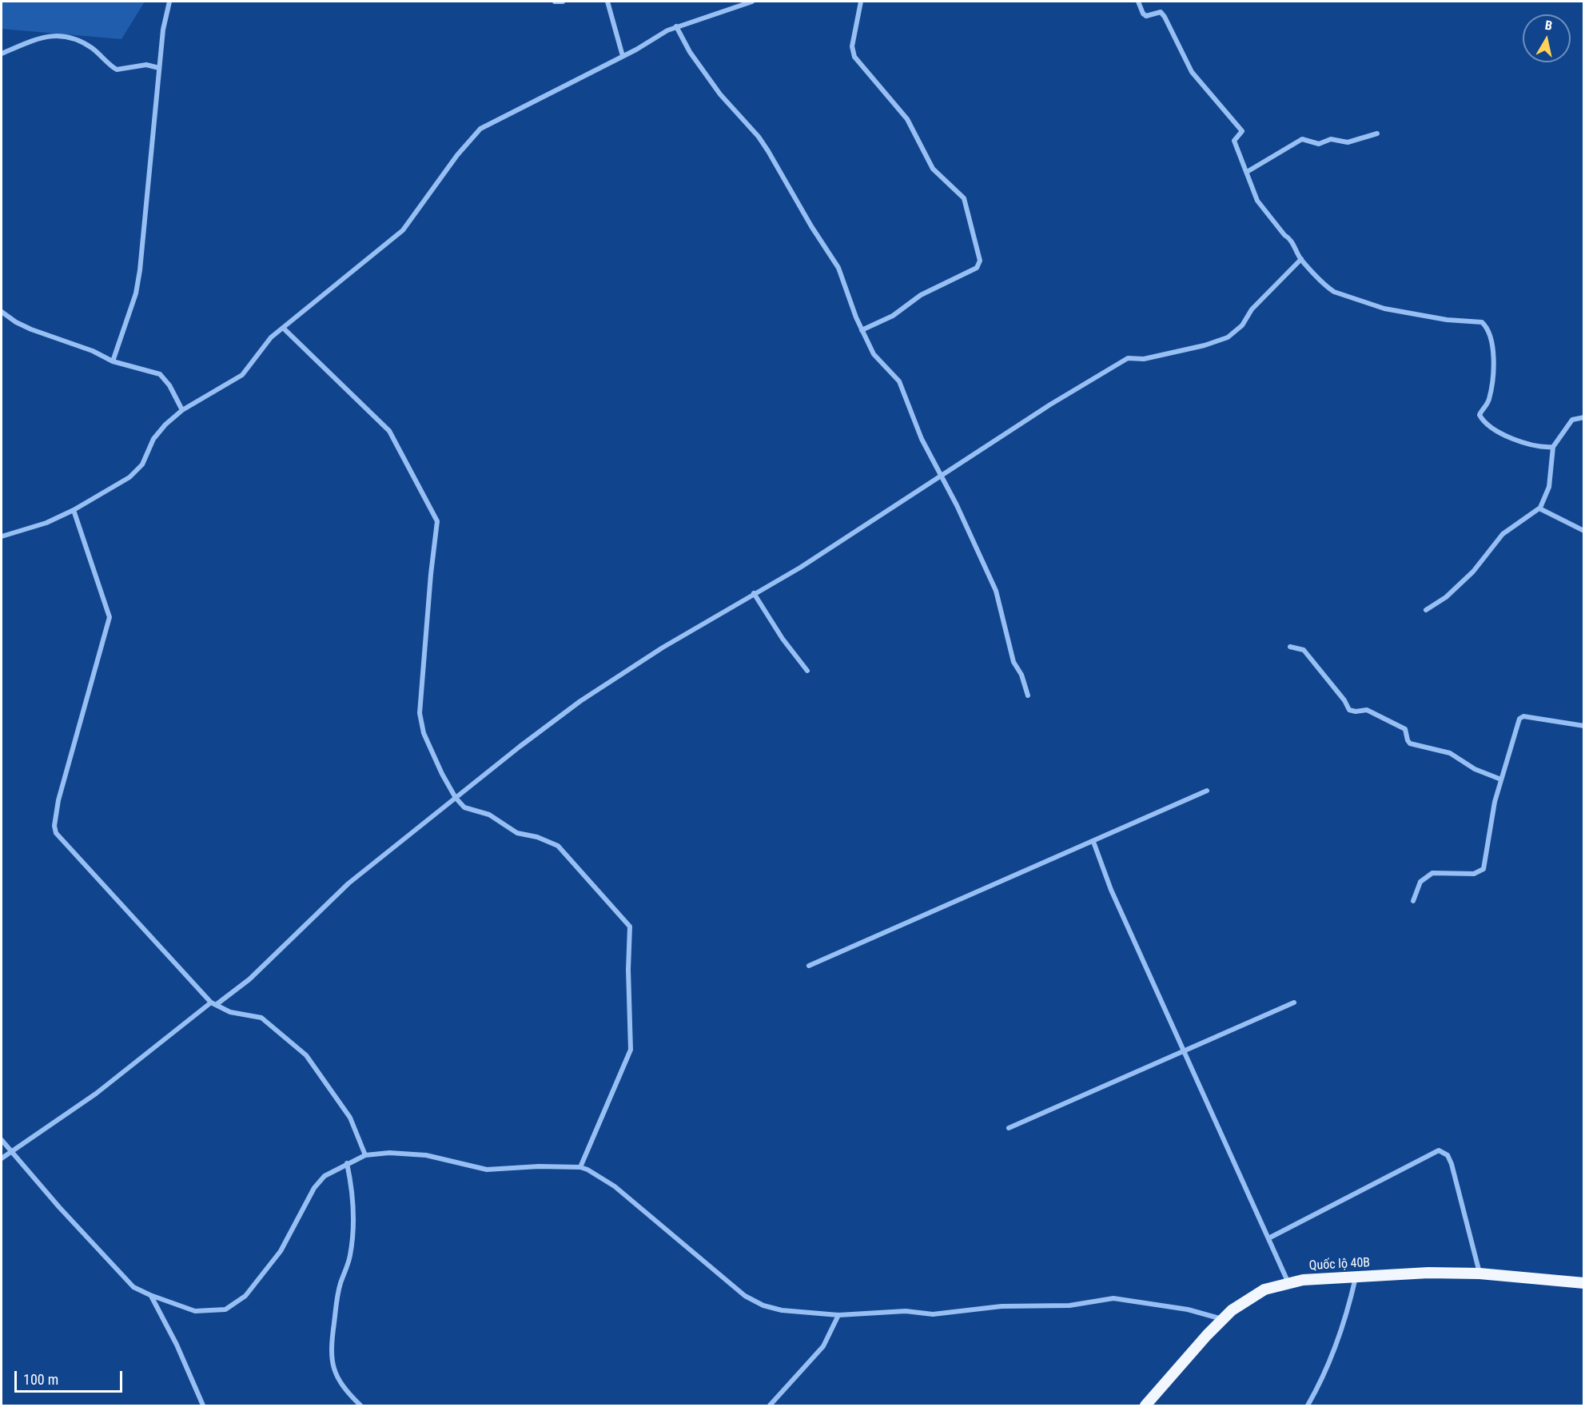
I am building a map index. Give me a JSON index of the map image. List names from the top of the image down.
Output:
{
  "streets": {
    "highway": ["Quốc lộ 40B"]
  },
  "scale_bar": "100 m",
  "north": "top"
}
